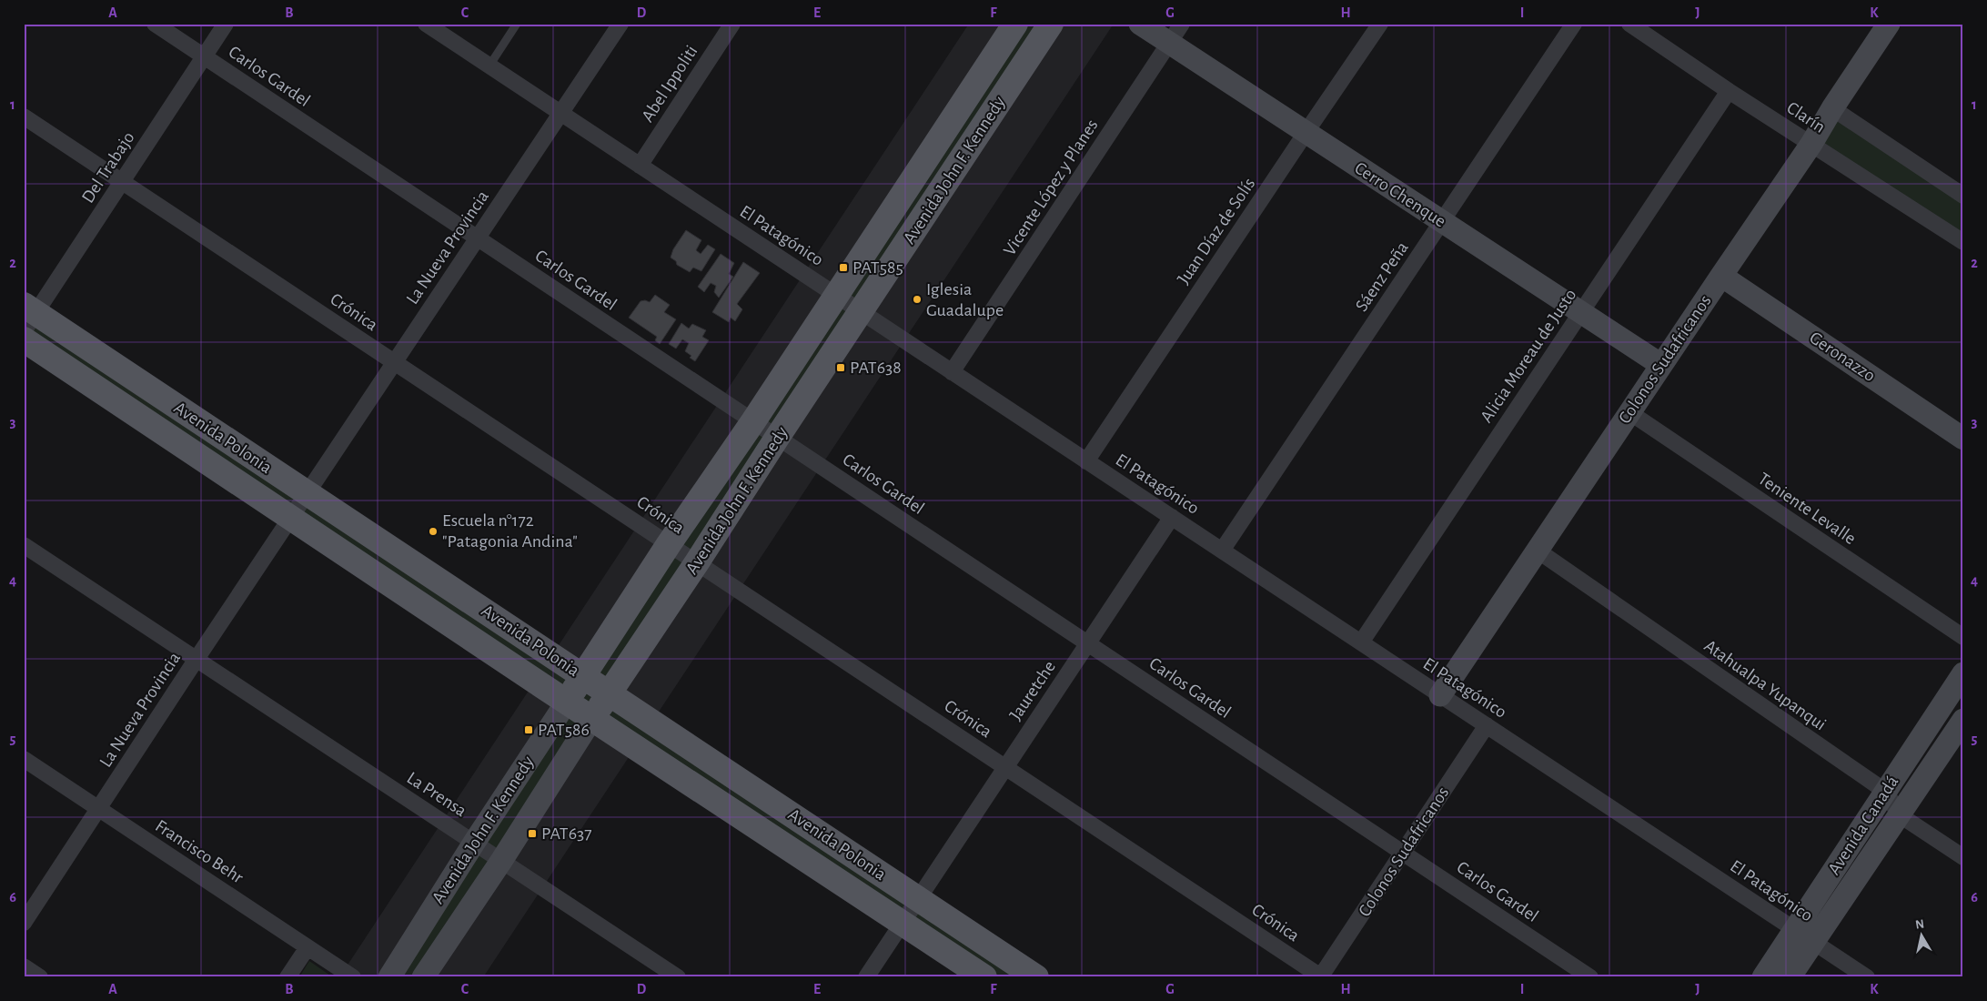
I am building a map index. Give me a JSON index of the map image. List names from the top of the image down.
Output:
{
  "streets": {
    "main road": ["Avenida John F. Kennedy", "Avenida Polonia"],
    "street": [
      "Carlos Gardel",
      "Abel Ippoliti",
      "Clarín",
      "Del Trabajo",
      "Vicente López y Planes",
      "Cerro Chenque",
      "Juan Díaz de Solís",
      "El Patagónico",
      "La Nueva Provincia",
      "Sáenz Peña",
      "Crónica",
      "Alicia Moreau de Justo",
      "Geronazzo",
      "Colonos Sudafricanos",
      "Teniente Levalle",
      "Atahualpa Yupanqui",
      "Jauretche",
      "La Prensa",
      "Avenida Canadá",
      "Francisco Behr"
    ]
  },
  "crossings": [
    ["Carlos Gardel", "Del Trabajo"],
    ["Carlos Gardel", "Avenida John F. Kennedy"],
    ["Carlos Gardel", "La Nueva Provincia"],
    ["Carlos Gardel", "Colonos Sudafricanos"],
    ["Carlos Gardel", "Jauretche"],
    ["Abel Ippoliti", "El Patagónico"],
    ["Clarín", "Alicia Moreau de Justo"],
    ["Clarín", "Colonos Sudafricanos"],
    ["Del Trabajo", "Crónica"],
    ["Del Trabajo", "Avenida Polonia"],
    ["Avenida John F. Kennedy", "El Patagónico"],
    ["Avenida John F. Kennedy", "Crónica"],
    ["Avenida John F. Kennedy", "Avenida Polonia"],
    ["Avenida John F. Kennedy", "La Prensa"],
    ["Vicente López y Planes", "Cerro Chenque"],
    ["Vicente López y Planes", "El Patagónico"],
    ["Cerro Chenque", "Juan Díaz de Solís"],
    ["Cerro Chenque", "Sáenz Peña"],
    ["Cerro Chenque", "Alicia Moreau de Justo"],
    ["Cerro Chenque", "Colonos Sudafricanos"],
    ["Juan Díaz de Solís", "El Patagónico"],
    ["El Patagónico", "La Nueva Provincia"],
    ["El Patagónico", "Sáenz Peña"],
    ["El Patagónico", "Alicia Moreau de Justo"],
    ["El Patagónico", "Colonos Sudafricanos"],
    ["El Patagónico", "Jauretche"],
    ["El Patagónico", "Avenida Canadá"],
    ["La Nueva Provincia", "Crónica"],
    ["La Nueva Provincia", "Avenida Polonia"],
    ["La Nueva Provincia", "La Prensa"],
    ["La Nueva Provincia", "Francisco Behr"],
    ["Crónica", "Colonos Sudafricanos"],
    ["Crónica", "Jauretche"],
    ["Geronazzo", "Colonos Sudafricanos"],
    ["Colonos Sudafricanos", "Teniente Levalle"],
    ["Colonos Sudafricanos", "Atahualpa Yupanqui"],
    ["Avenida Polonia", "Jauretche"],
    ["Atahualpa Yupanqui", "Avenida Canadá"]
  ],
  "places": {
    "transit": [
      "PAT585",
      "PAT638",
      "PAT586",
      "PAT637"
    ],
    "other": ["Iglesia Guadalupe", "Escuela n°172 \"Patagonia Andina\""]
  },
  "north": "top",
  "grid": {
    "columns": [
      "A",
      "B",
      "C",
      "D",
      "E",
      "F",
      "G",
      "H",
      "I",
      "J",
      "K"
    ],
    "rows": [
      "1",
      "2",
      "3",
      "4",
      "5",
      "6"
    ]
  }
}
